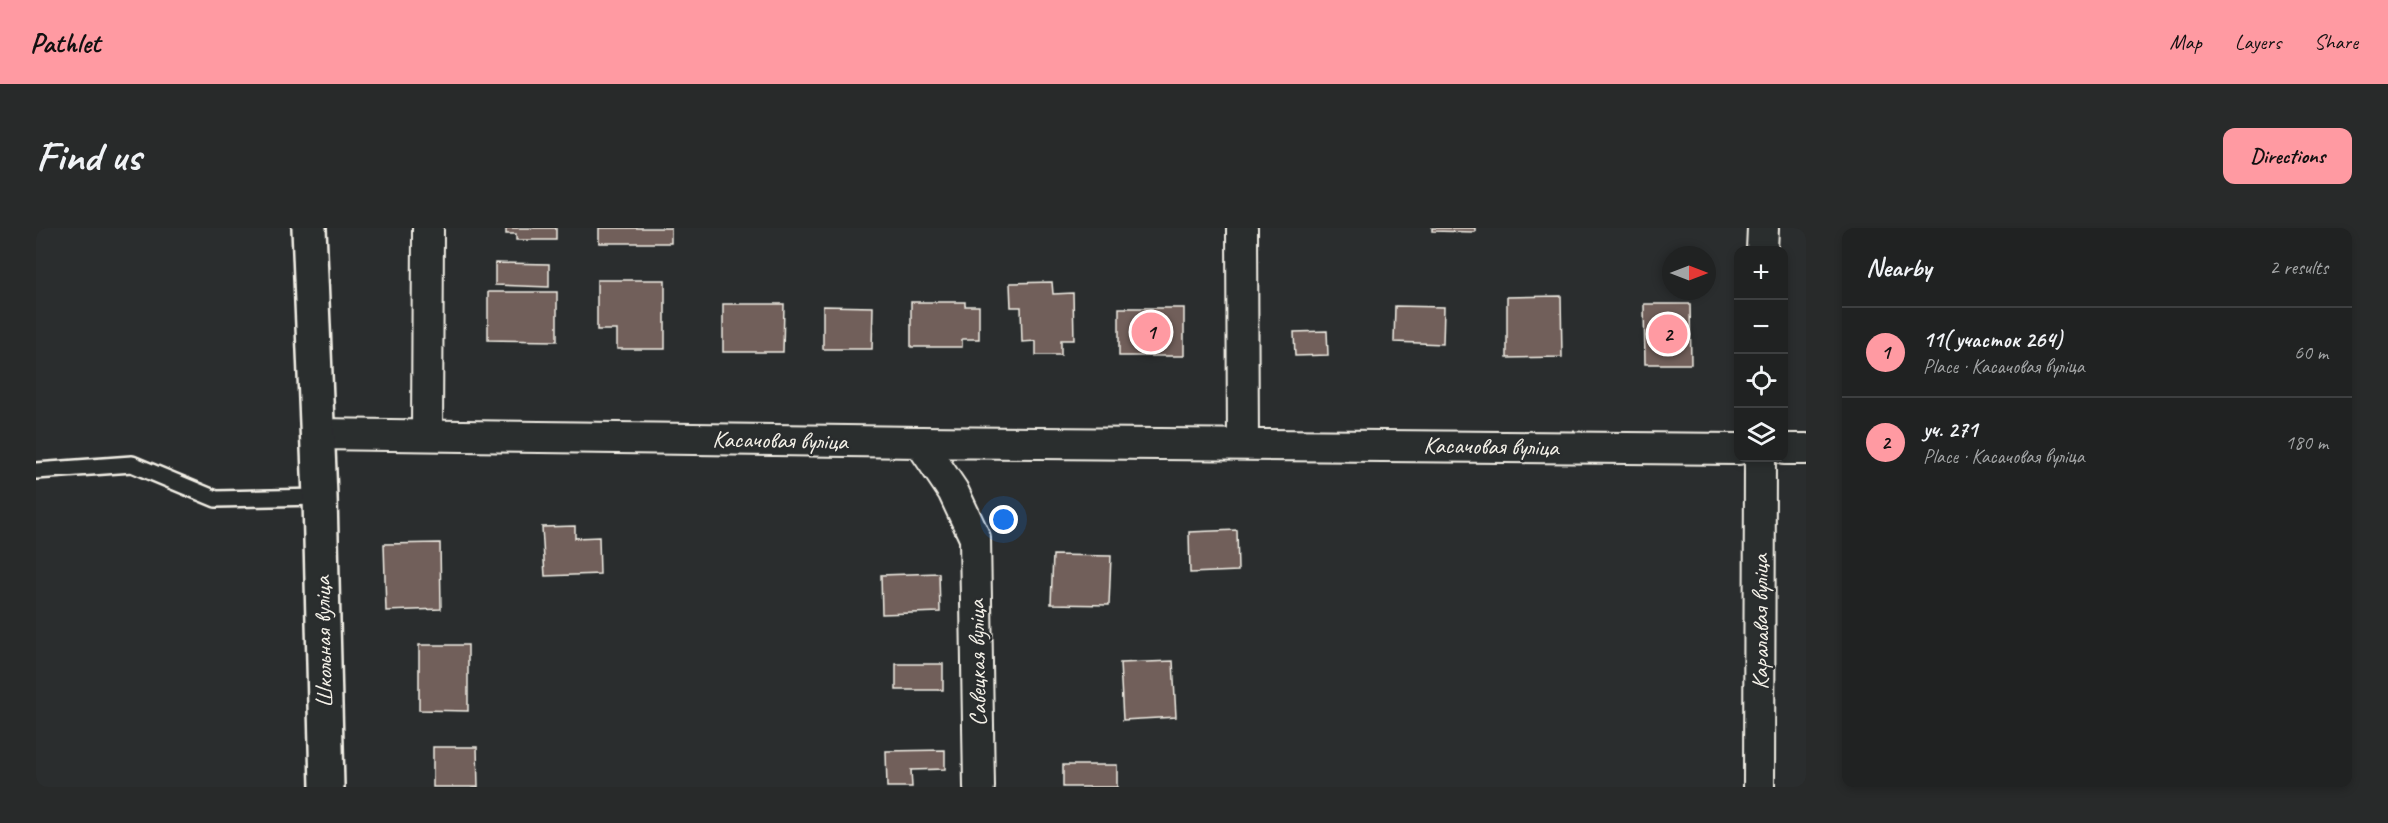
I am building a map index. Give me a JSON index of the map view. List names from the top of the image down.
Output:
{
  "streets": {
    "street": [
      "Касачовая вуліца",
      "Каралавая вуліца",
      "Школьная вуліца",
      "Савецкая вуліца"
    ]
  },
  "crossings": [
    ["Касачовая вуліца", "Школьная вуліца"],
    ["Касачовая вуліца", "Савецкая вуліца"]
  ],
  "north": "right",
  "page": {
    "header": "Pathlet",
    "nav": ["Map", "Layers", "Share"],
    "buttons": "Directions",
    "title": "Find us",
    "heading": ["Nearby", "2 results"],
    "map_buttons": ["+", "−"],
    "list": [
      {
        "mark": "1",
        "name": "11( участок 264)",
        "note": "Place · Касачовая вуліца",
        "value": "60 m"
      },
      {
        "mark": "2",
        "name": "уч. 271",
        "note": "Place · Касачовая вуліца",
        "value": "180 m"
      }
    ],
    "pins": ["1", "2"]
  }
}
